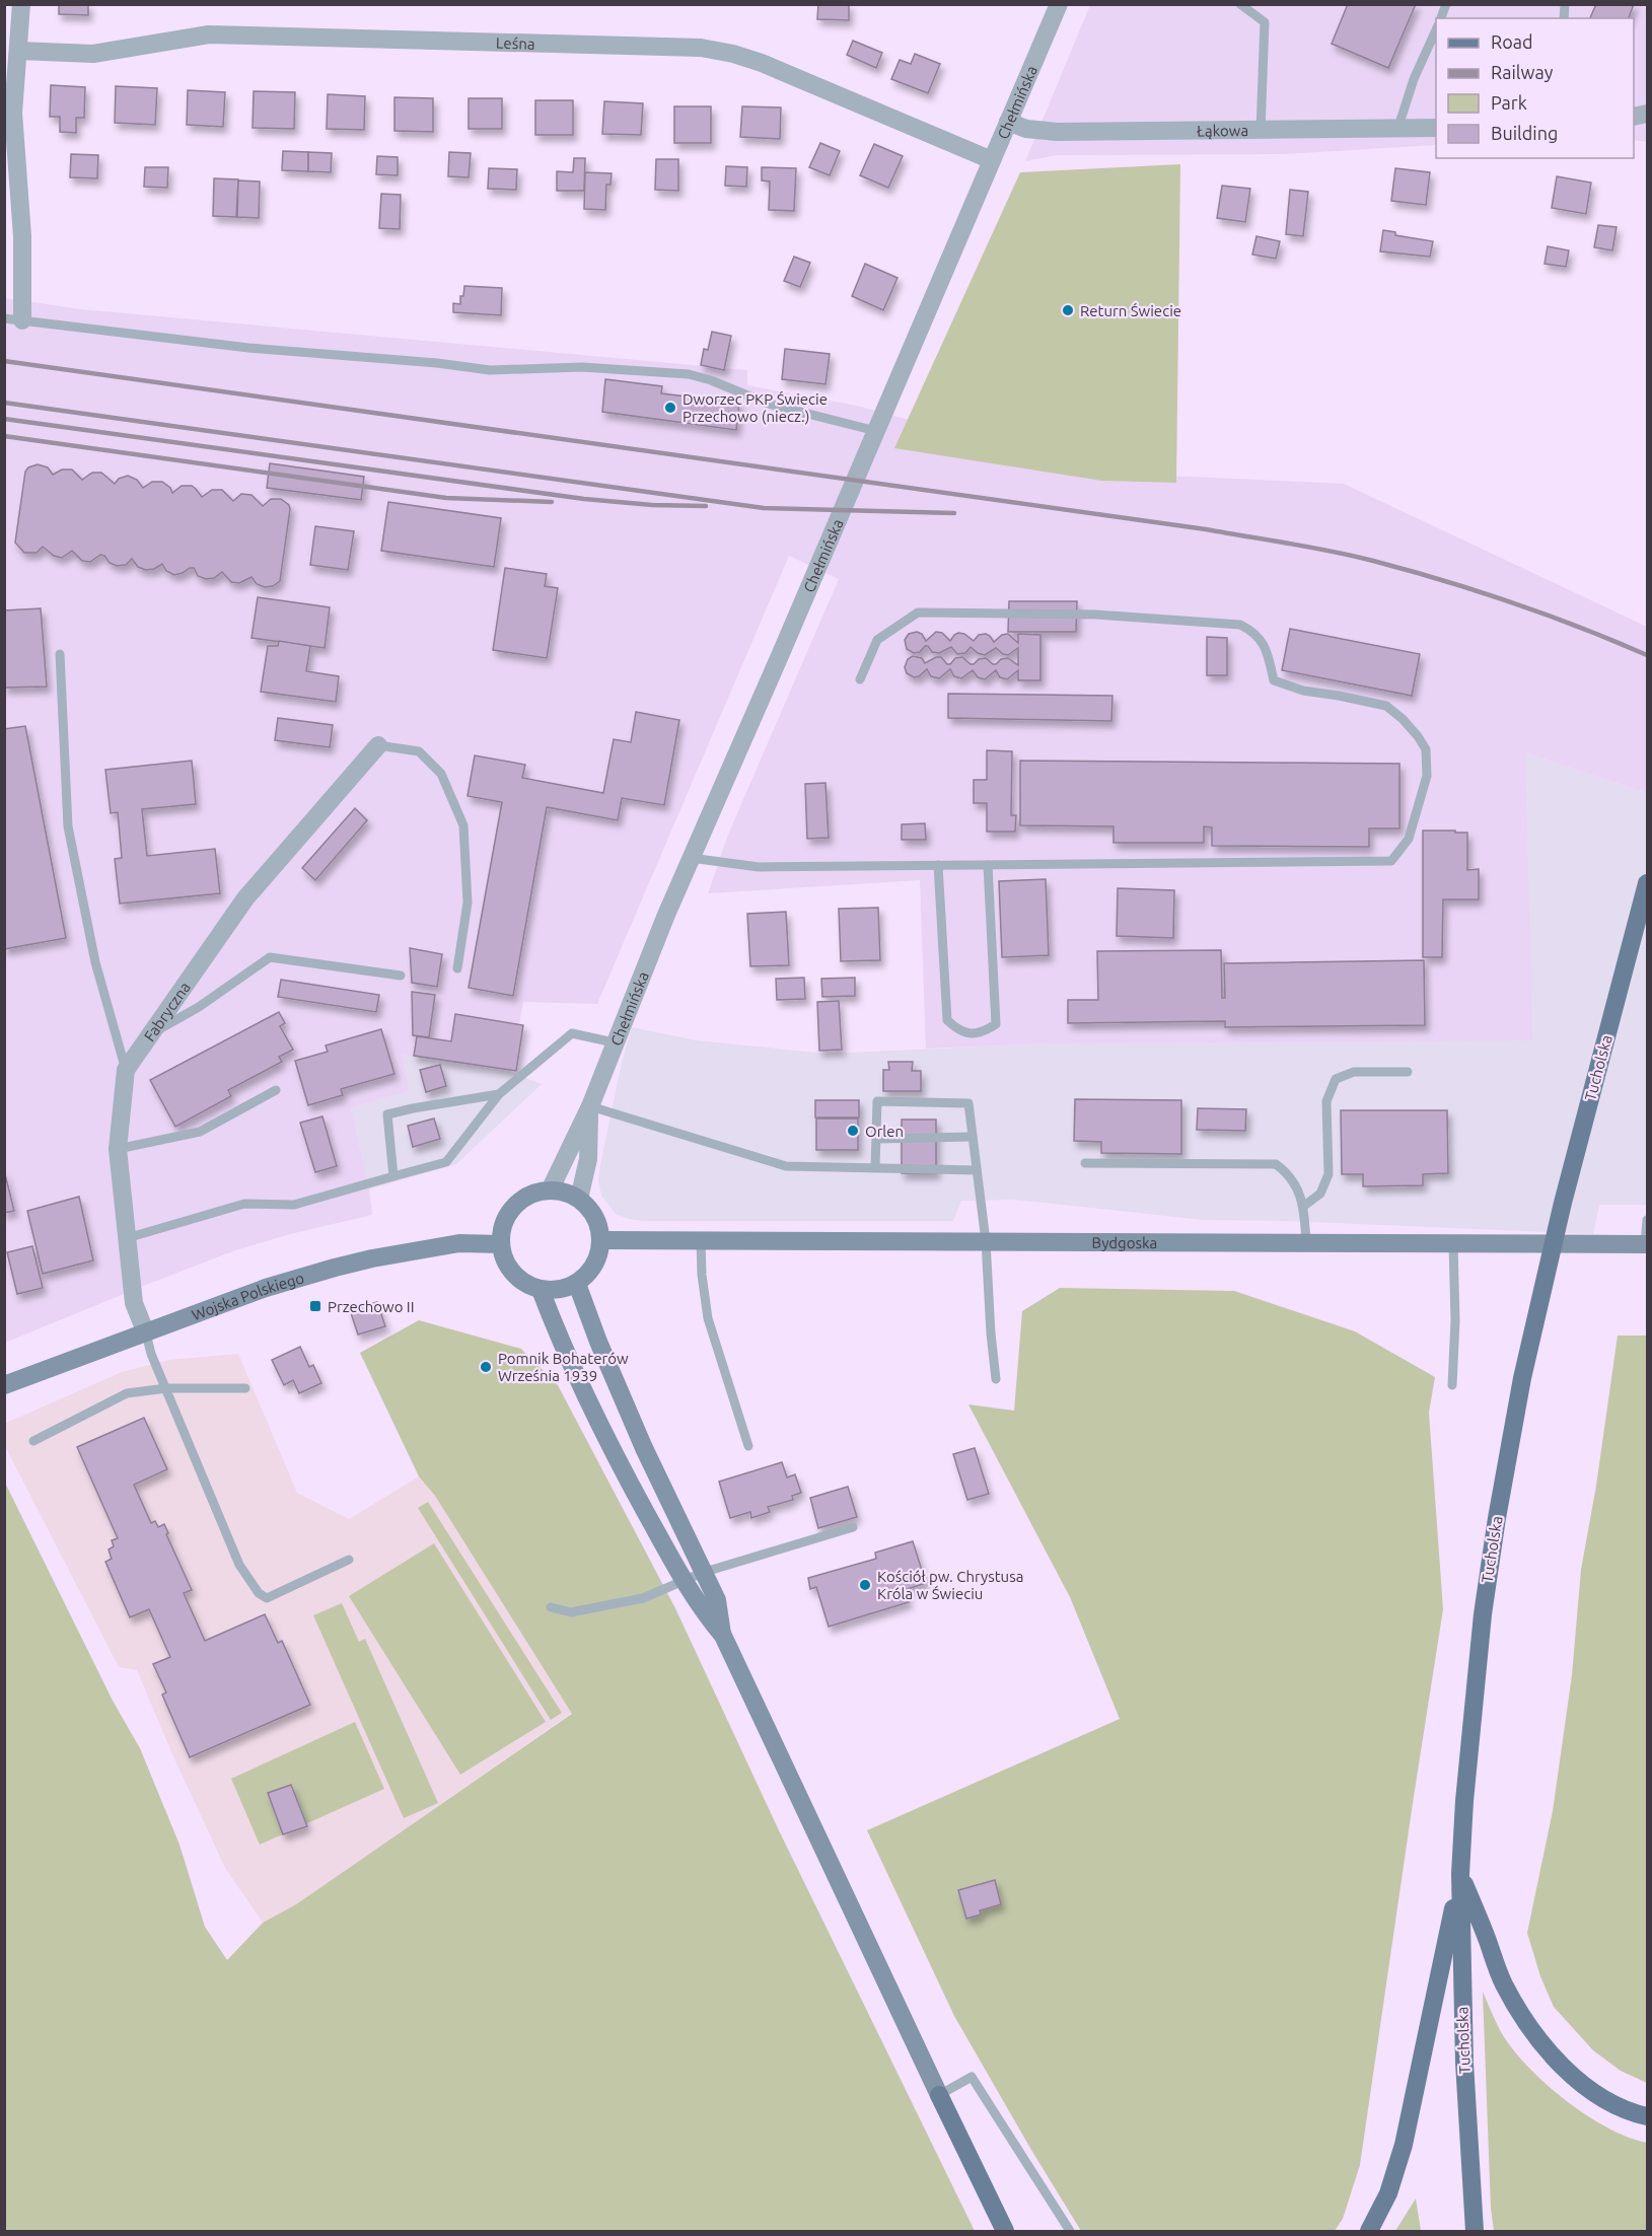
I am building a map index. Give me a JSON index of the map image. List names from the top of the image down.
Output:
{
  "streets": {
    "main road": ["Tucholska"],
    "street": [
      "Leśna",
      "Chełmińska",
      "Łąkowa",
      "Fabryczna",
      "Bydgoska",
      "Wojska Polskiego"
    ]
  },
  "crossings": [
    ["Leśna", "Chełmińska"],
    ["Chełmińska", "Łąkowa"],
    ["Chełmińska", "Bydgoska"],
    ["Chełmińska", "Wojska Polskiego"],
    ["Fabryczna", "Wojska Polskiego"],
    ["Bydgoska", "Wojska Polskiego"]
  ],
  "places": {
    "other": [
      "Return Świecie",
      "Dworzec PKP Świecie Przechowo (niecz.)",
      "Orlen",
      "Pomnik Bohaterów Września 1939",
      "Kościół pw. Chrystusa Króla w Świeciu"
    ],
    "transit": ["Przechowo II"]
  },
  "legend": [
    "Road",
    "Railway",
    "Park",
    "Building"
  ]
}
